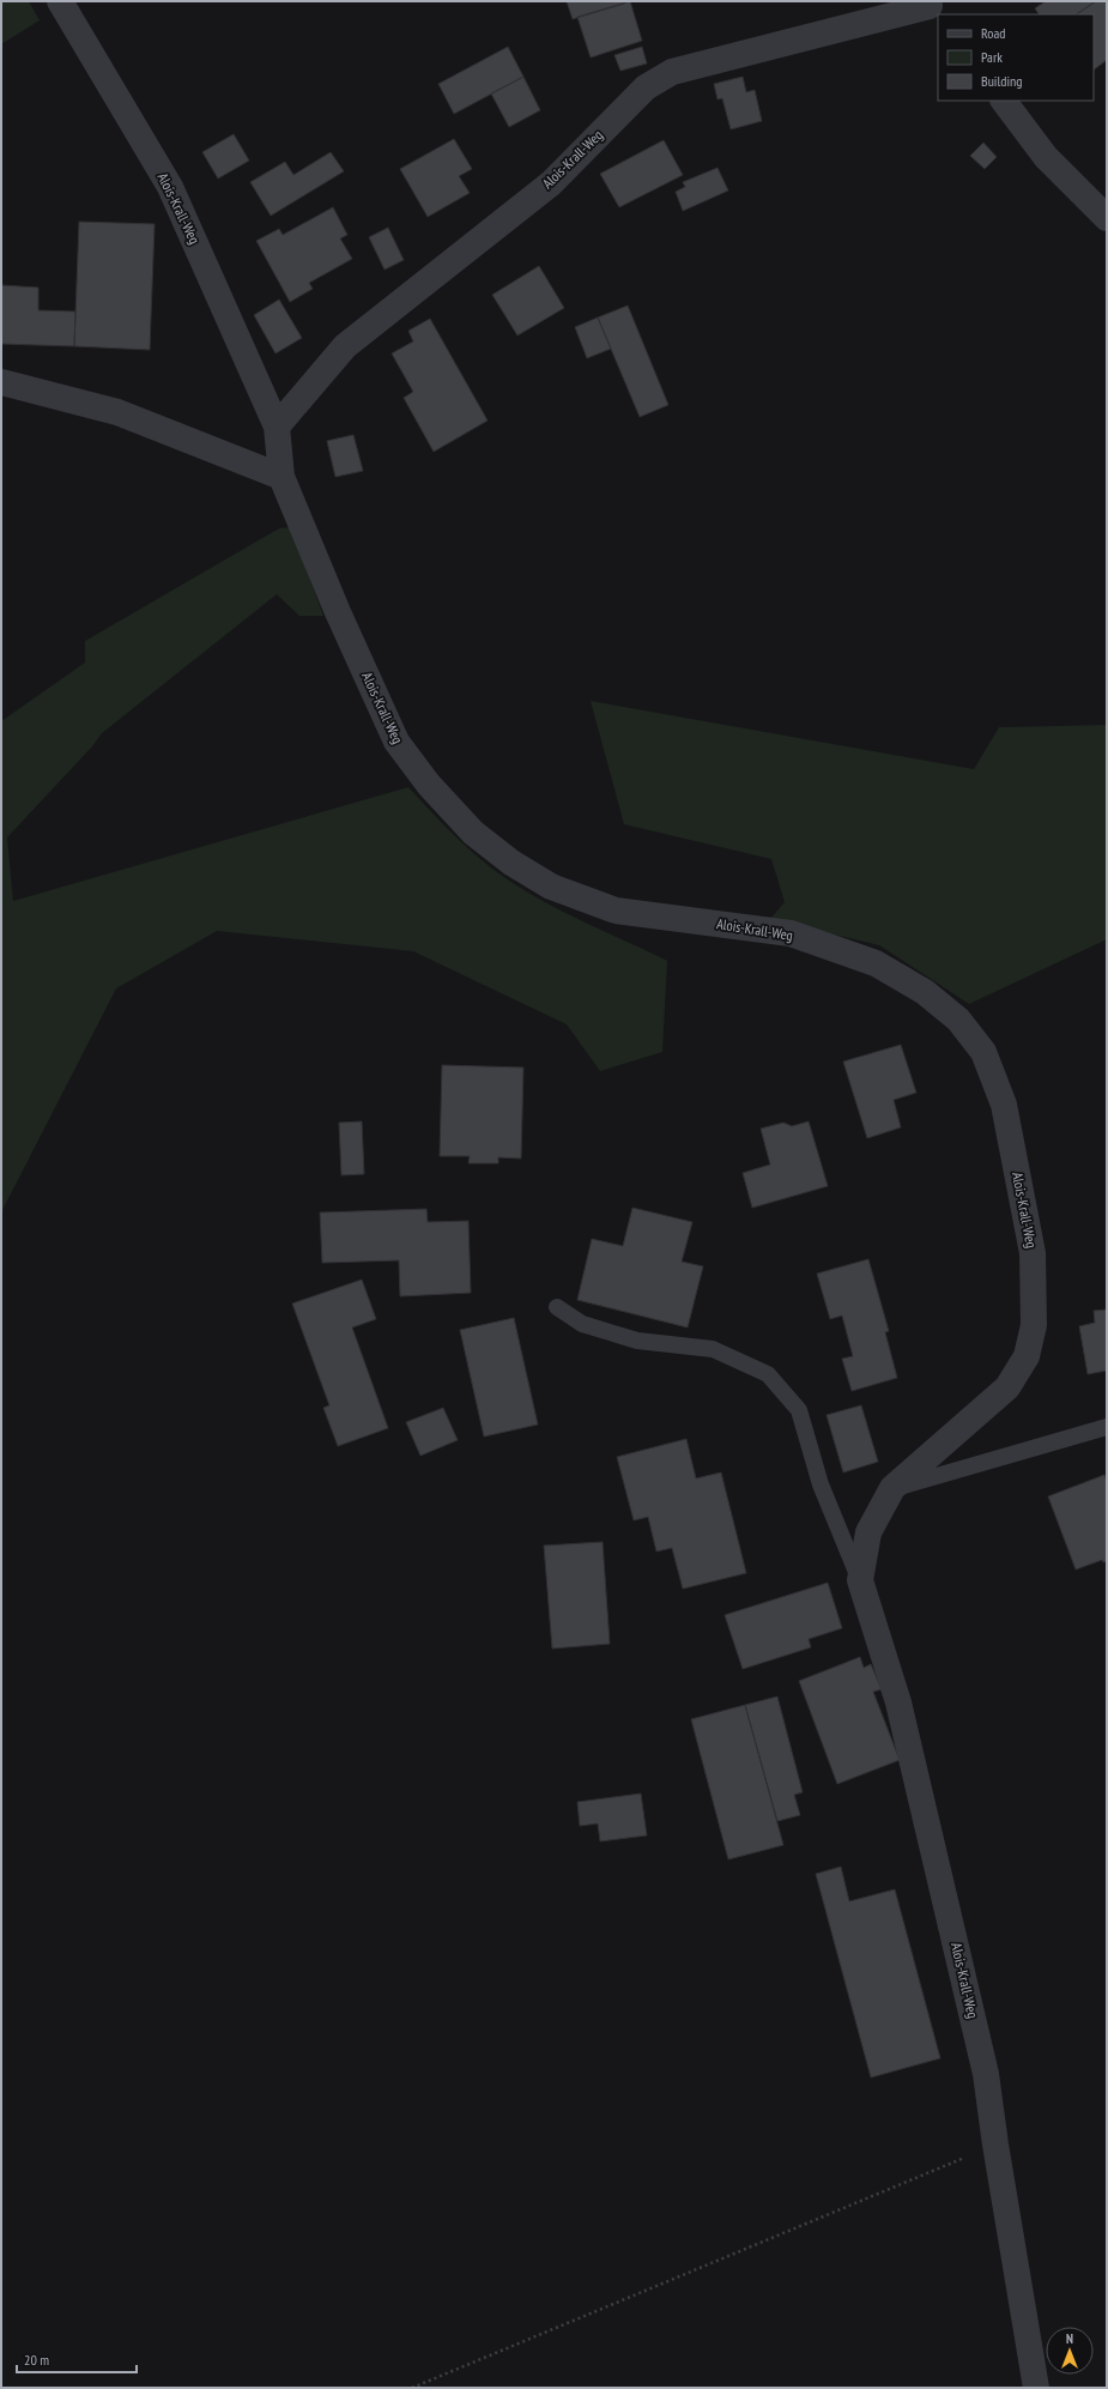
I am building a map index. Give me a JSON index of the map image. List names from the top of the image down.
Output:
{
  "streets": {
    "street": ["Alois-Krall-Weg"]
  },
  "legend": ["Road", "Park", "Building"],
  "scale_bar": "20 m",
  "north": "top"
}
